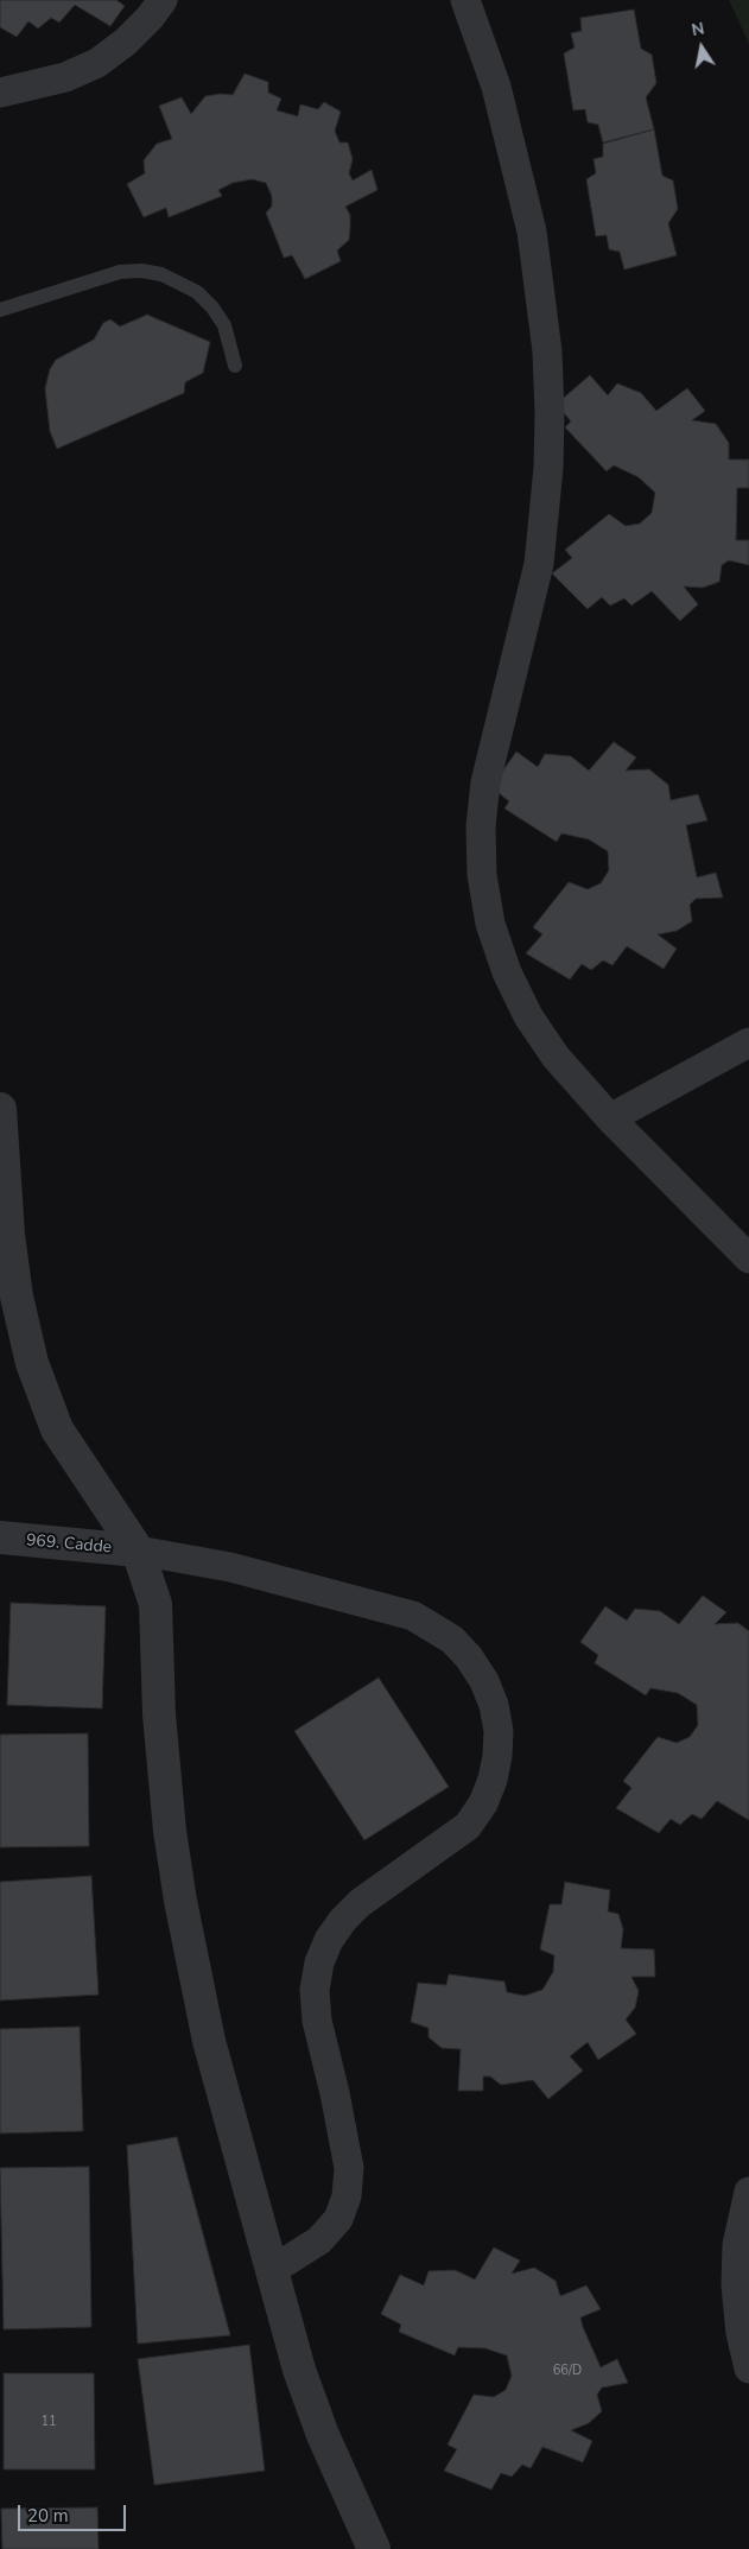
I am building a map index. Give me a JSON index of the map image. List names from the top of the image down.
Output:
{
  "streets": {
    "street": ["969. Cadde"]
  },
  "house_numbers": ["66/D", "11"],
  "scale_bar": "20 m",
  "north": "top"
}
